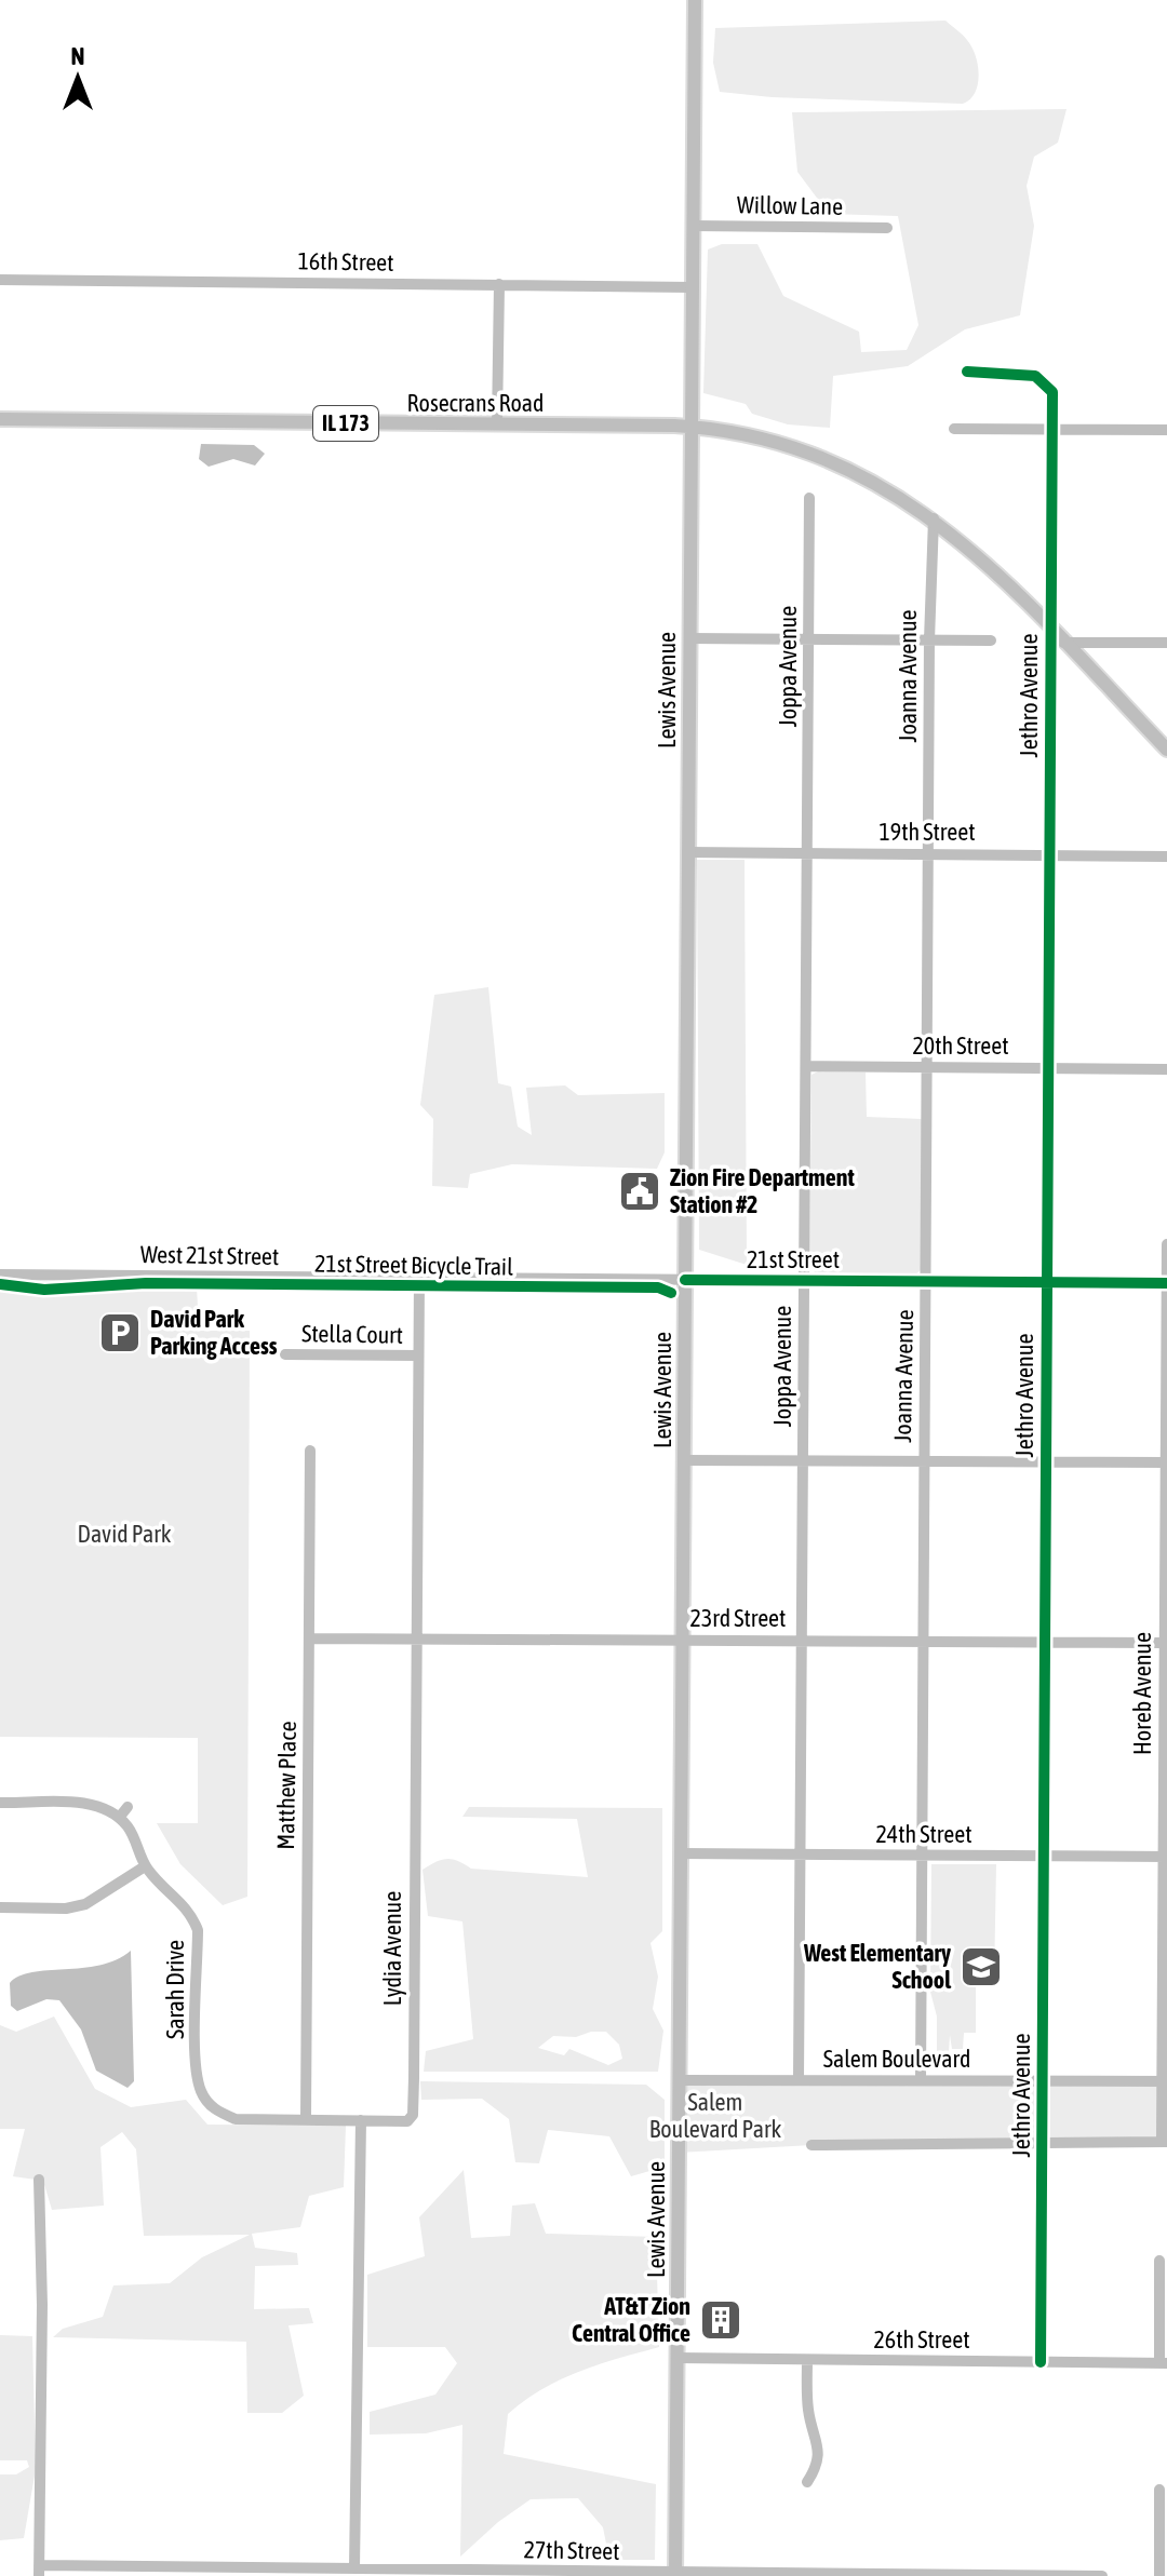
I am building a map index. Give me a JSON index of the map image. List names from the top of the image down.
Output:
{
  "streets": {
    "main road": ["Rosecrans Road", "IL 173", "Lewis Avenue"],
    "street": [
      "Willow Lane",
      "16th Street",
      "Joppa Avenue",
      "Joanna Avenue",
      "Jethro Avenue",
      "19th Street",
      "20th Street",
      "West 21st Street",
      "21st Street",
      "Stella Court",
      "23rd Street",
      "Horeb Avenue",
      "Matthew Place",
      "24th Street",
      "Lydia Avenue",
      "Sarah Drive",
      "Salem Boulevard",
      "26th Street",
      "27th Street"
    ],
    "cycle path": ["21st Street Bicycle Trail"]
  },
  "crossings": [
    ["Willow Lane", "Lewis Avenue"],
    ["16th Street", "Lewis Avenue"],
    ["Rosecrans Road", "IL 173"],
    ["Rosecrans Road", "Lewis Avenue"],
    ["IL 173", "Joanna Avenue"],
    ["IL 173", "Lewis Avenue"],
    ["IL 173", "Jethro Avenue"],
    ["Joppa Avenue", "19th Street"],
    ["Joppa Avenue", "20th Street"],
    ["Joppa Avenue", "21st Street"],
    ["Joppa Avenue", "23rd Street"],
    ["Joppa Avenue", "24th Street"],
    ["Joppa Avenue", "Salem Boulevard"],
    ["Joanna Avenue", "19th Street"],
    ["Joanna Avenue", "20th Street"],
    ["Joanna Avenue", "21st Street"],
    ["Joanna Avenue", "23rd Street"],
    ["Joanna Avenue", "24th Street"],
    ["Joanna Avenue", "Salem Boulevard"],
    ["Lewis Avenue", "19th Street"],
    ["Lewis Avenue", "21st Street"],
    ["Lewis Avenue", "23rd Street"],
    ["Lewis Avenue", "24th Street"],
    ["Lewis Avenue", "Salem Boulevard"],
    ["Lewis Avenue", "26th Street"],
    ["Lewis Avenue", "27th Street"],
    ["Jethro Avenue", "19th Street"],
    ["Jethro Avenue", "20th Street"],
    ["Jethro Avenue", "21st Street"],
    ["Jethro Avenue", "23rd Street"],
    ["Jethro Avenue", "24th Street"],
    ["Jethro Avenue", "Salem Boulevard"],
    ["Jethro Avenue", "26th Street"],
    ["West 21st Street", "21st Street"],
    ["West 21st Street", "Lydia Avenue"],
    ["21st Street", "Horeb Avenue"],
    ["21st Street", "Lydia Avenue"],
    ["Stella Court", "Lydia Avenue"],
    ["23rd Street", "Horeb Avenue"],
    ["23rd Street", "Matthew Place"],
    ["23rd Street", "Lydia Avenue"],
    ["Horeb Avenue", "24th Street"],
    ["Horeb Avenue", "Salem Boulevard"],
    ["Matthew Place", "Sarah Drive"],
    ["Lydia Avenue", "Sarah Drive"]
  ],
  "parks": ["David Park", "Salem Boulevard Park"],
  "places": {
    "public building": ["Zion Fire Department Station #2"],
    "parking": ["David Park Parking Access"],
    "school or university": ["West Elementary School"],
    "building": ["AT&T Zion Central Office"]
  },
  "north": "top"
}
